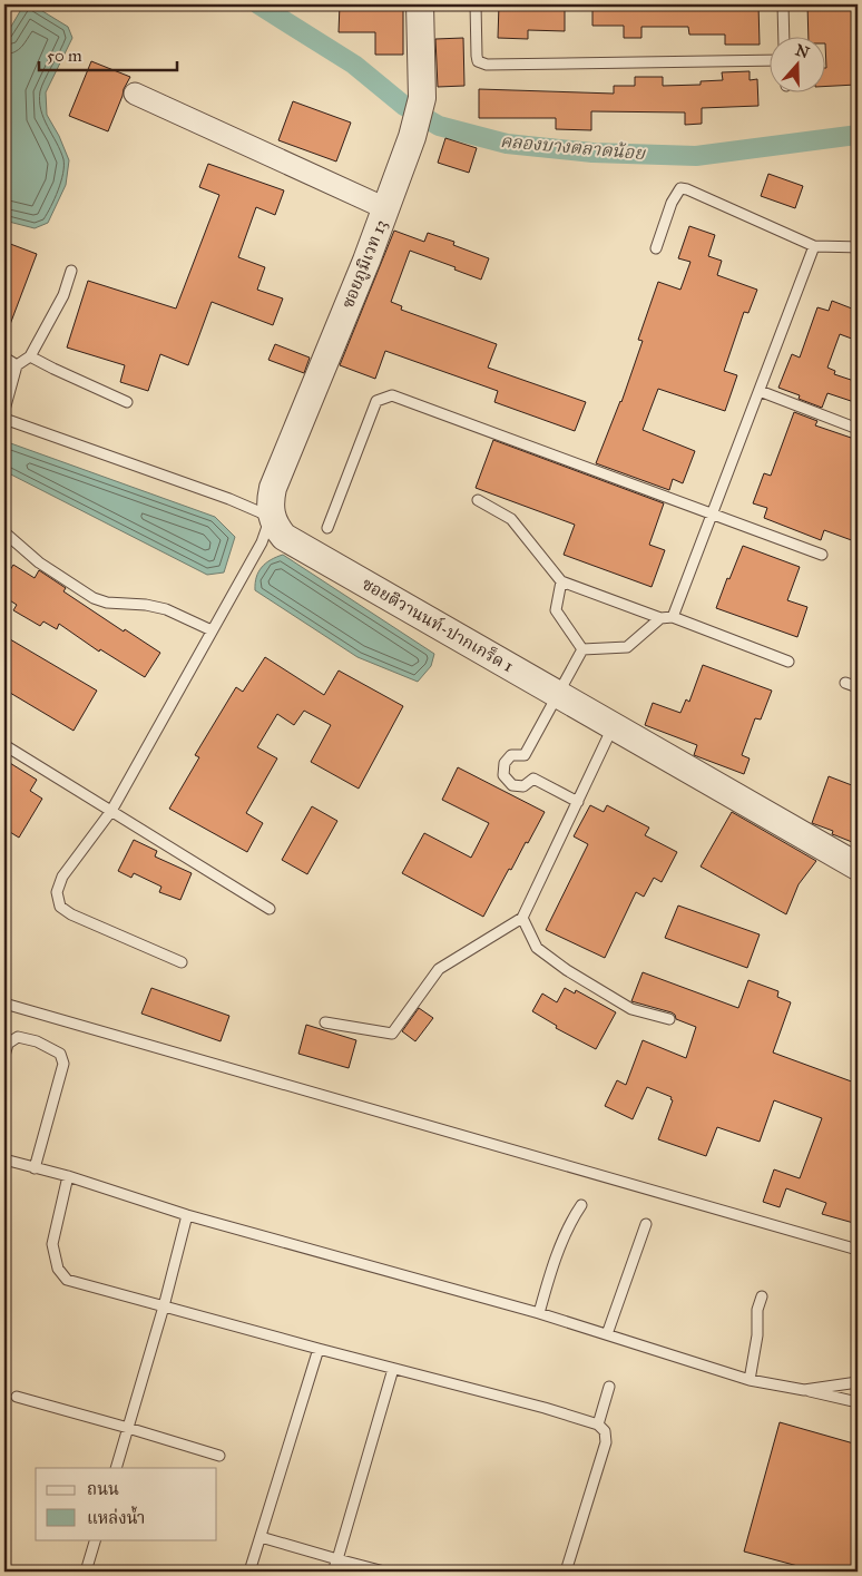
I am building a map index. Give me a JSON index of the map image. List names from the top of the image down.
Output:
{
  "streets": {
    "street": ["ซอยภูมิเวท 13", "ซอยติวานนท์-ปากเกร็ด 1"]
  },
  "crossings": [
    ["ซอยภูมิเวท 13", "ซอยติวานนท์-ปากเกร็ด 1"]
  ],
  "water": ["คลองบางตลาดน้อย"],
  "legend": ["ถนน", "แหล่งน้ำ"],
  "scale_bar": "50 m",
  "north": "top"
}
